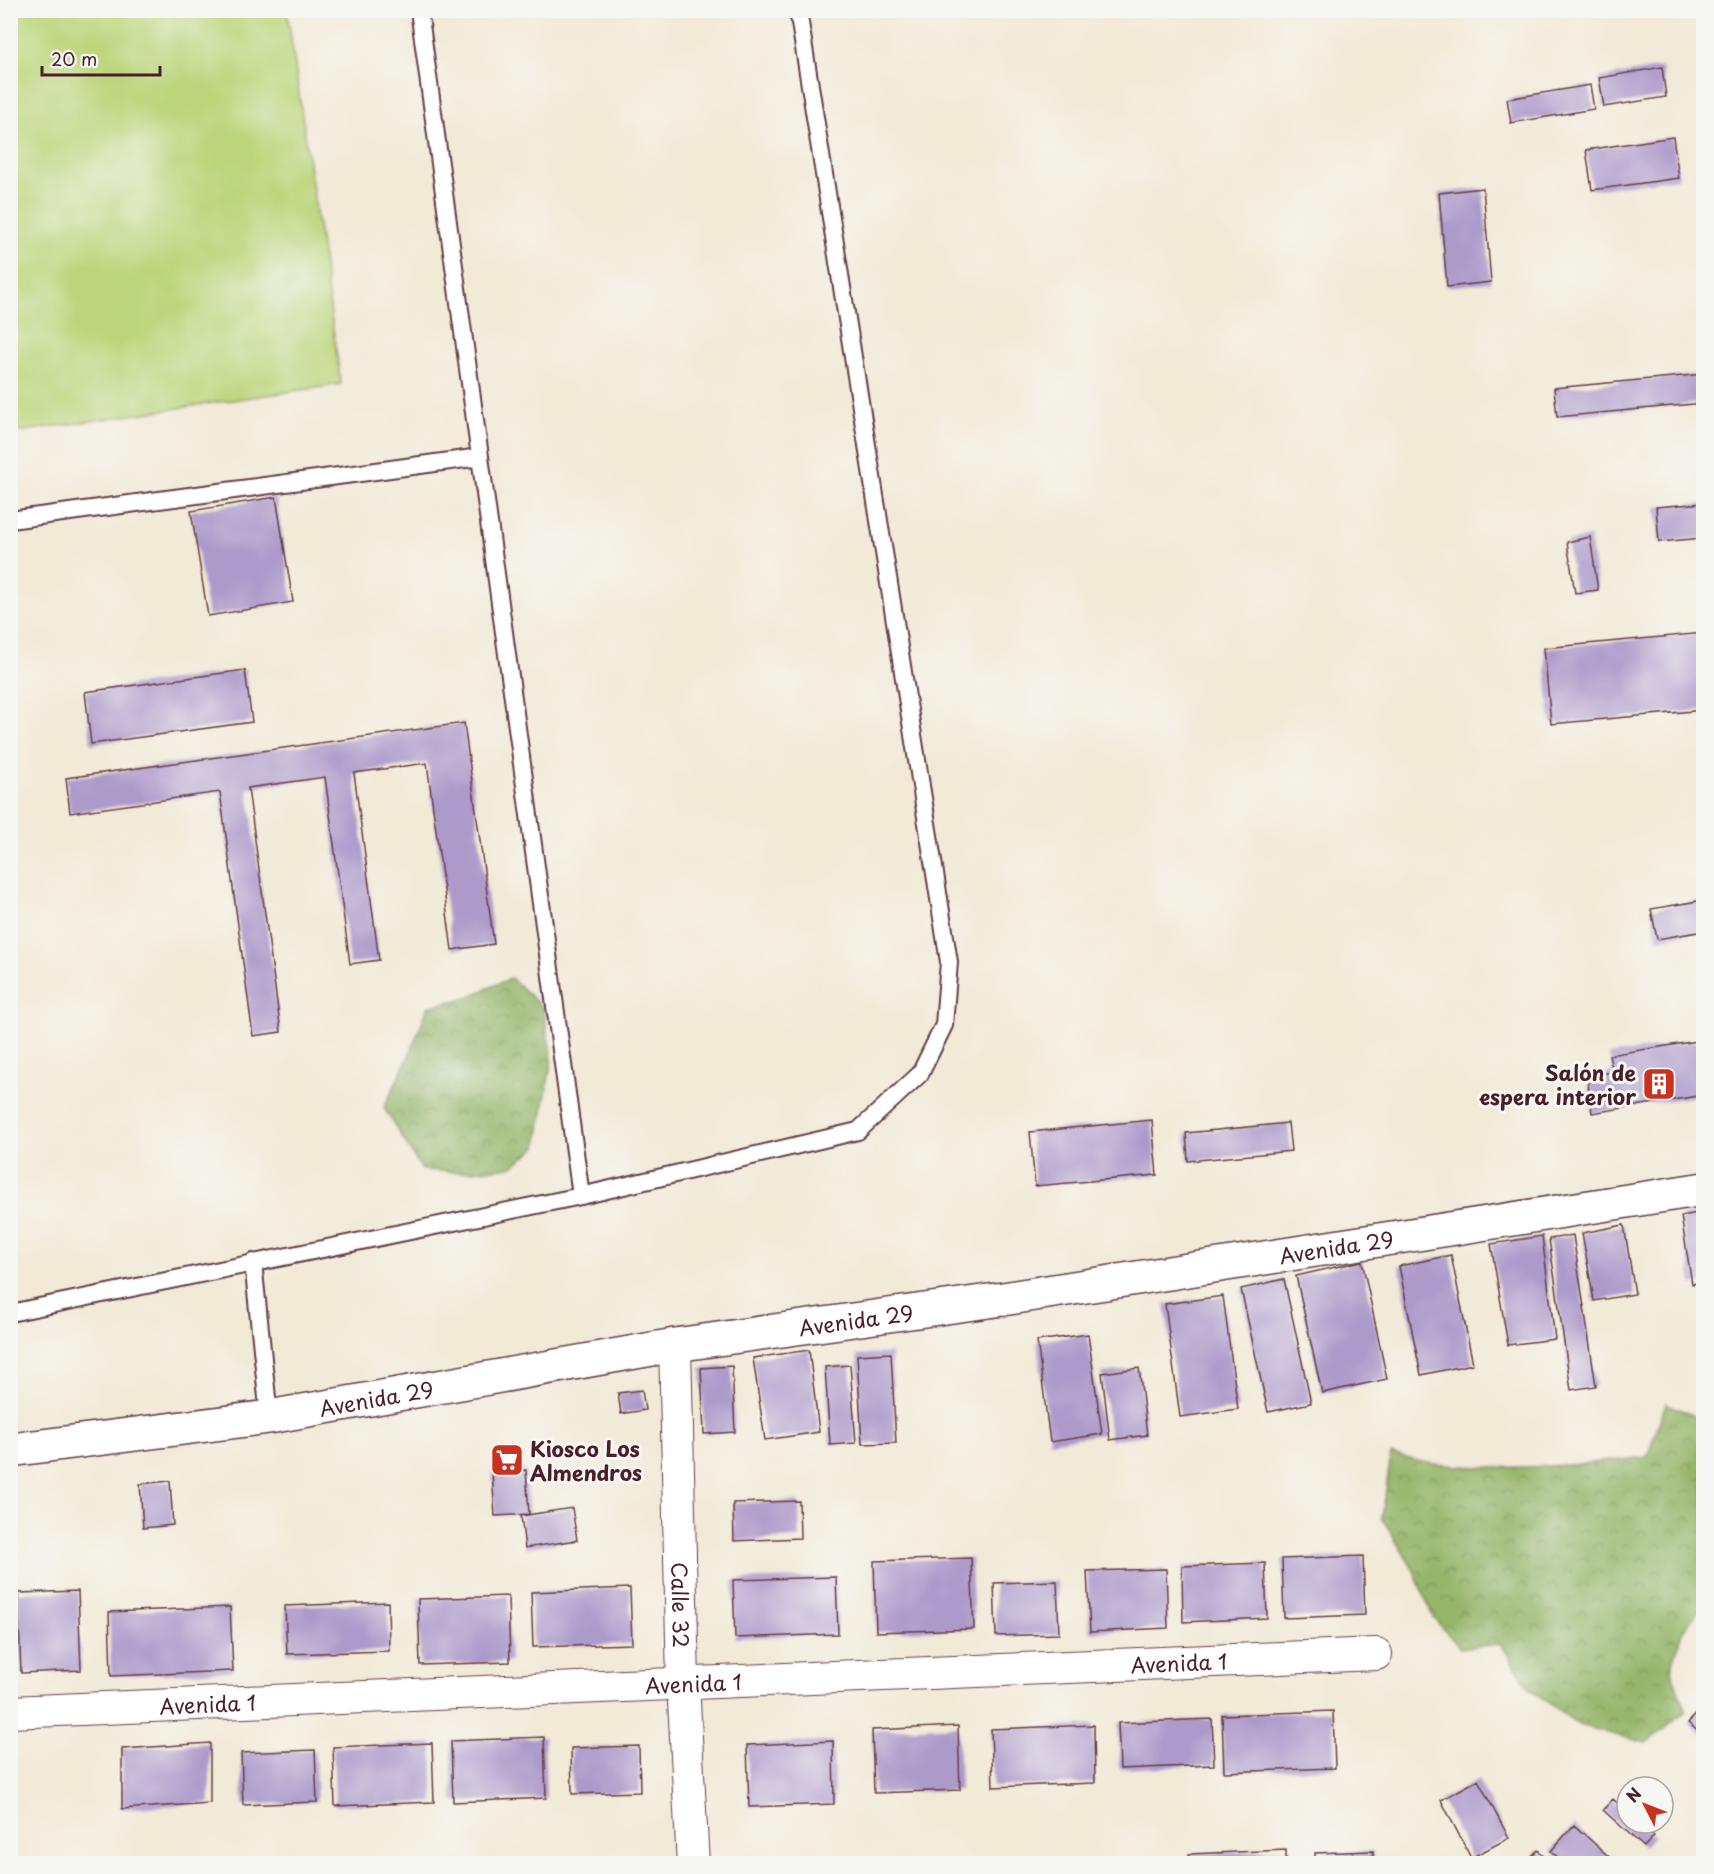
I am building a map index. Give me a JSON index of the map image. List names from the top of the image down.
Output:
{
  "streets": {
    "main road": ["Avenida 29"],
    "street": ["Calle 32", "Avenida 1"]
  },
  "crossings": [
    ["Avenida 29", "Calle 32"],
    ["Calle 32", "Avenida 1"]
  ],
  "places": {
    "building": ["Salón de espera interior"],
    "supermarket": ["Kiosco Los Almendros"]
  },
  "scale_bar": "20 m",
  "north": "top left"
}
